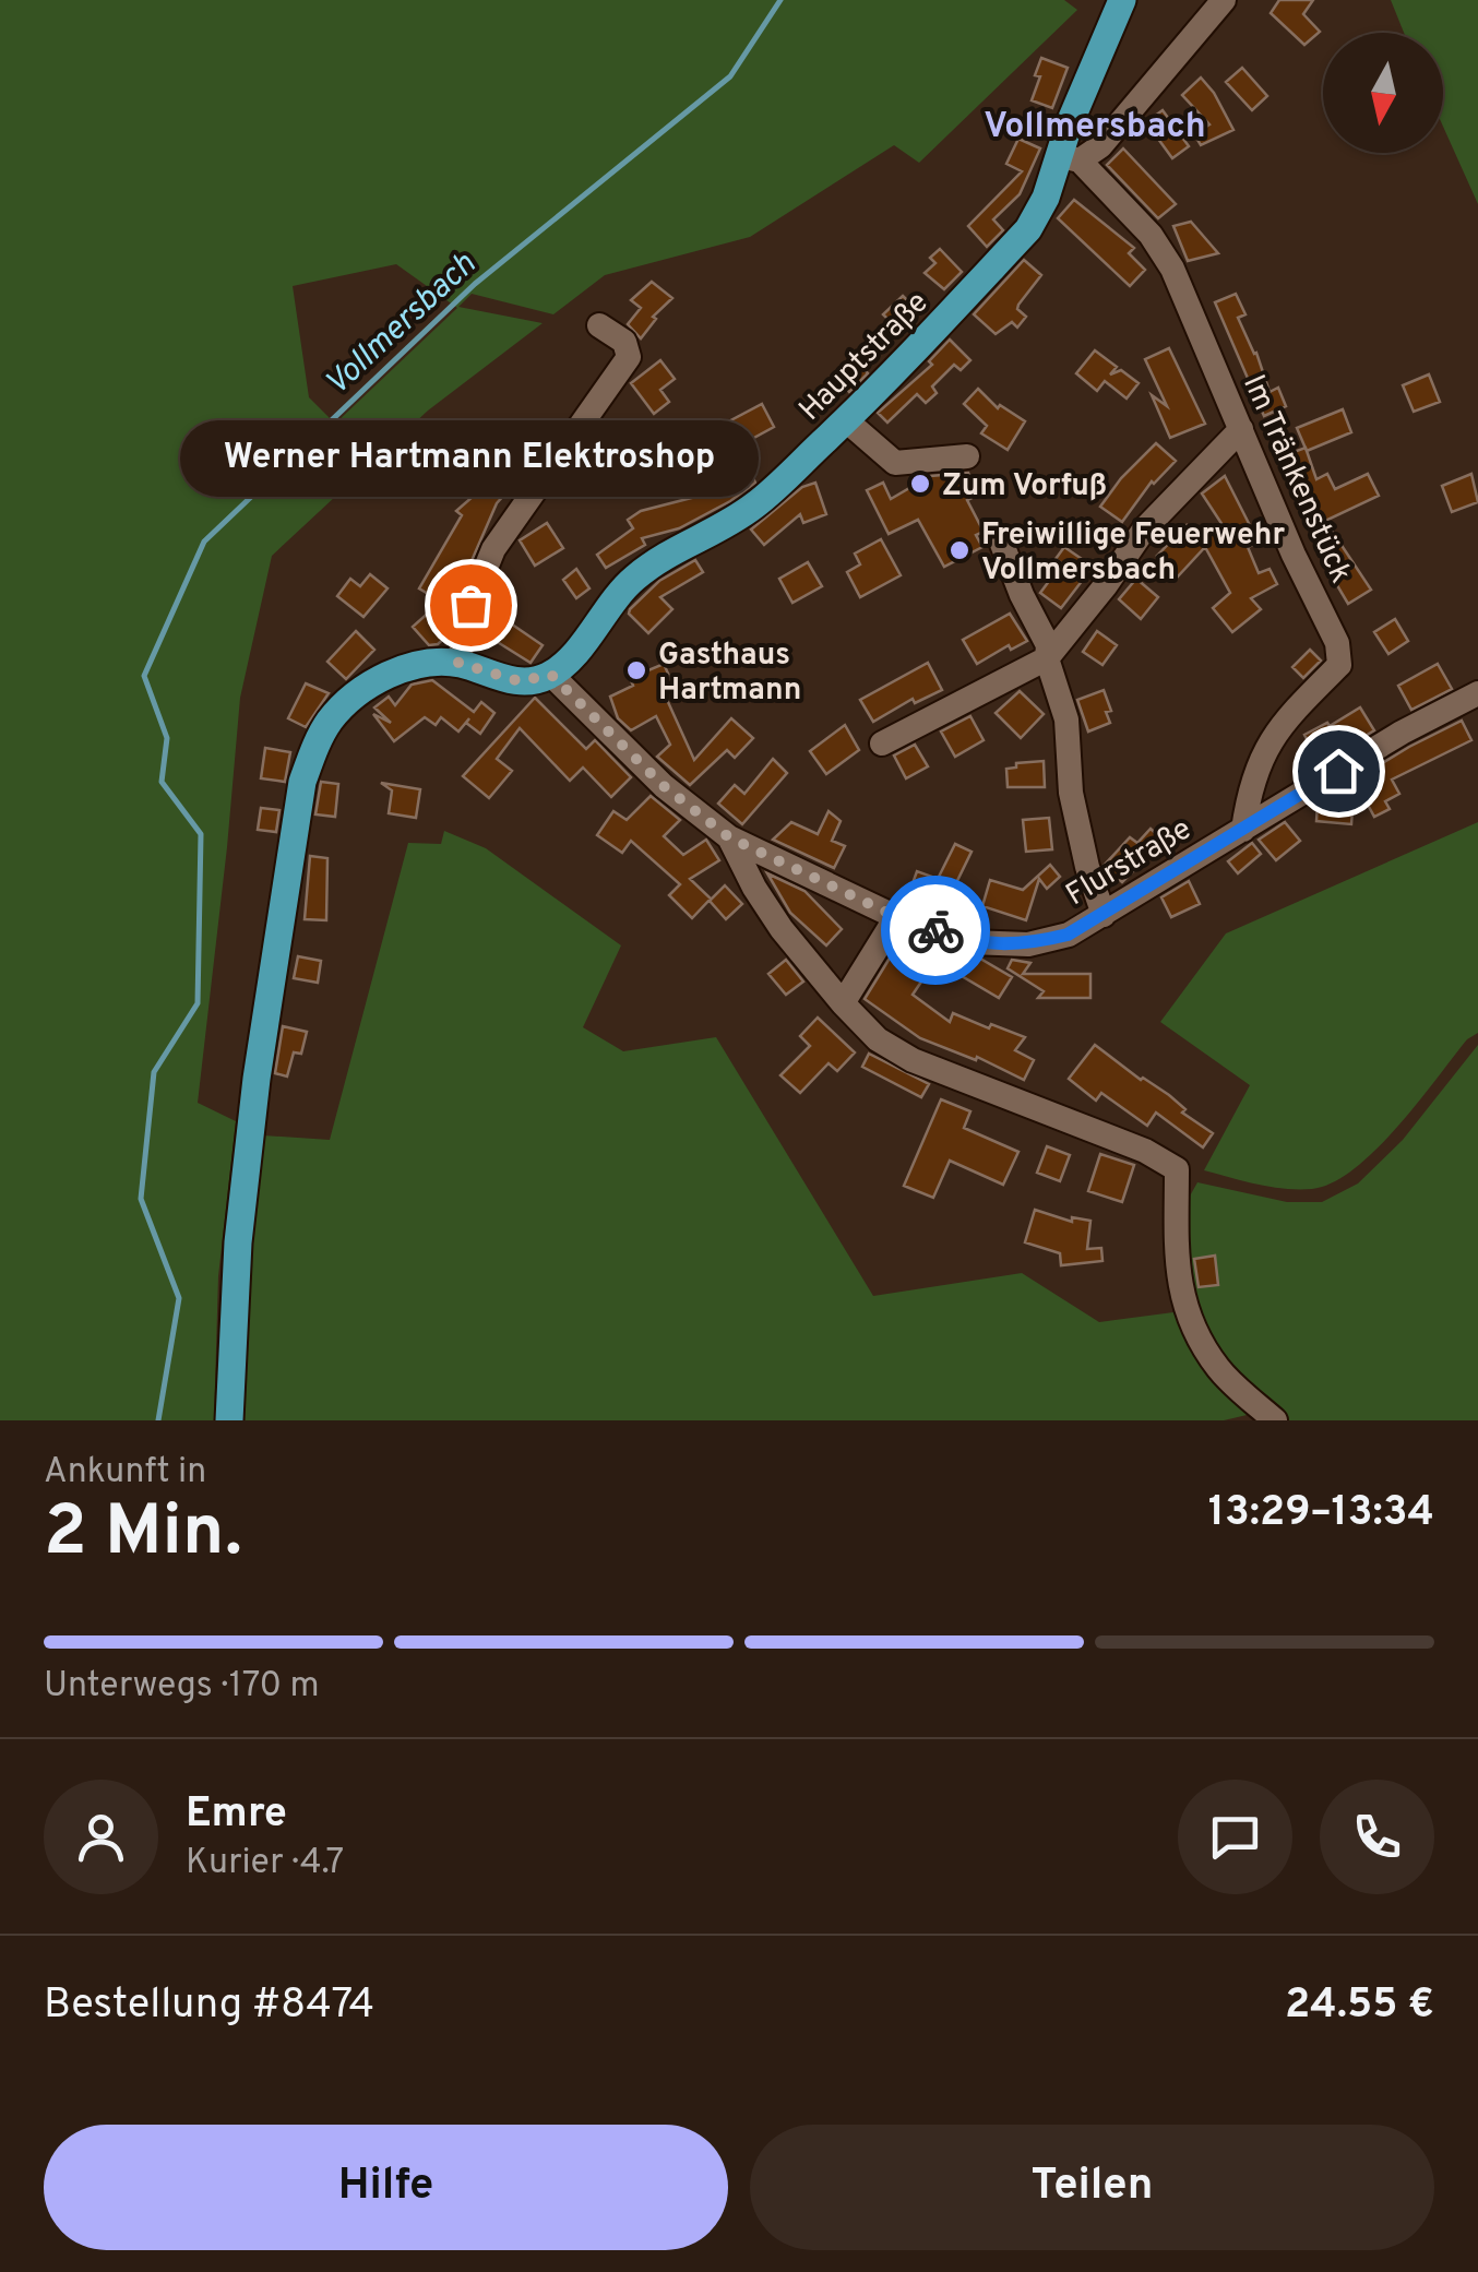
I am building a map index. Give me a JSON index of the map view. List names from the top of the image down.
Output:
{
  "streets": {
    "main road": ["Hauptstraße"],
    "street": ["Im Tränkenstück", "Flurstraße"]
  },
  "crossings": [
    ["Hauptstraße", "Im Tränkenstück"],
    ["Im Tränkenstück", "Flurstraße"]
  ],
  "districts": ["Vollmersbach"],
  "water": ["Vollmersbach"],
  "places": [
    "Zum Vorfuß",
    "Freiwillige Feuerwehr Vollmersbach",
    "Werner Hartmann Elektroshop",
    "Gasthaus Hartmann"
  ],
  "north": "bottom",
  "page": {
    "bubble": "Werner Hartmann Elektroshop",
    "heading": ["2 Min.", "Ankunft in", "13:29–13:34"],
    "panel": [
      "Emre",
      "Kurier · 4.7",
      "Bestellung #8474",
      "24.55 €"
    ],
    "bar": "Unterwegs · 170 m",
    "buttons": ["Hilfe", "Teilen"]
  }
}
